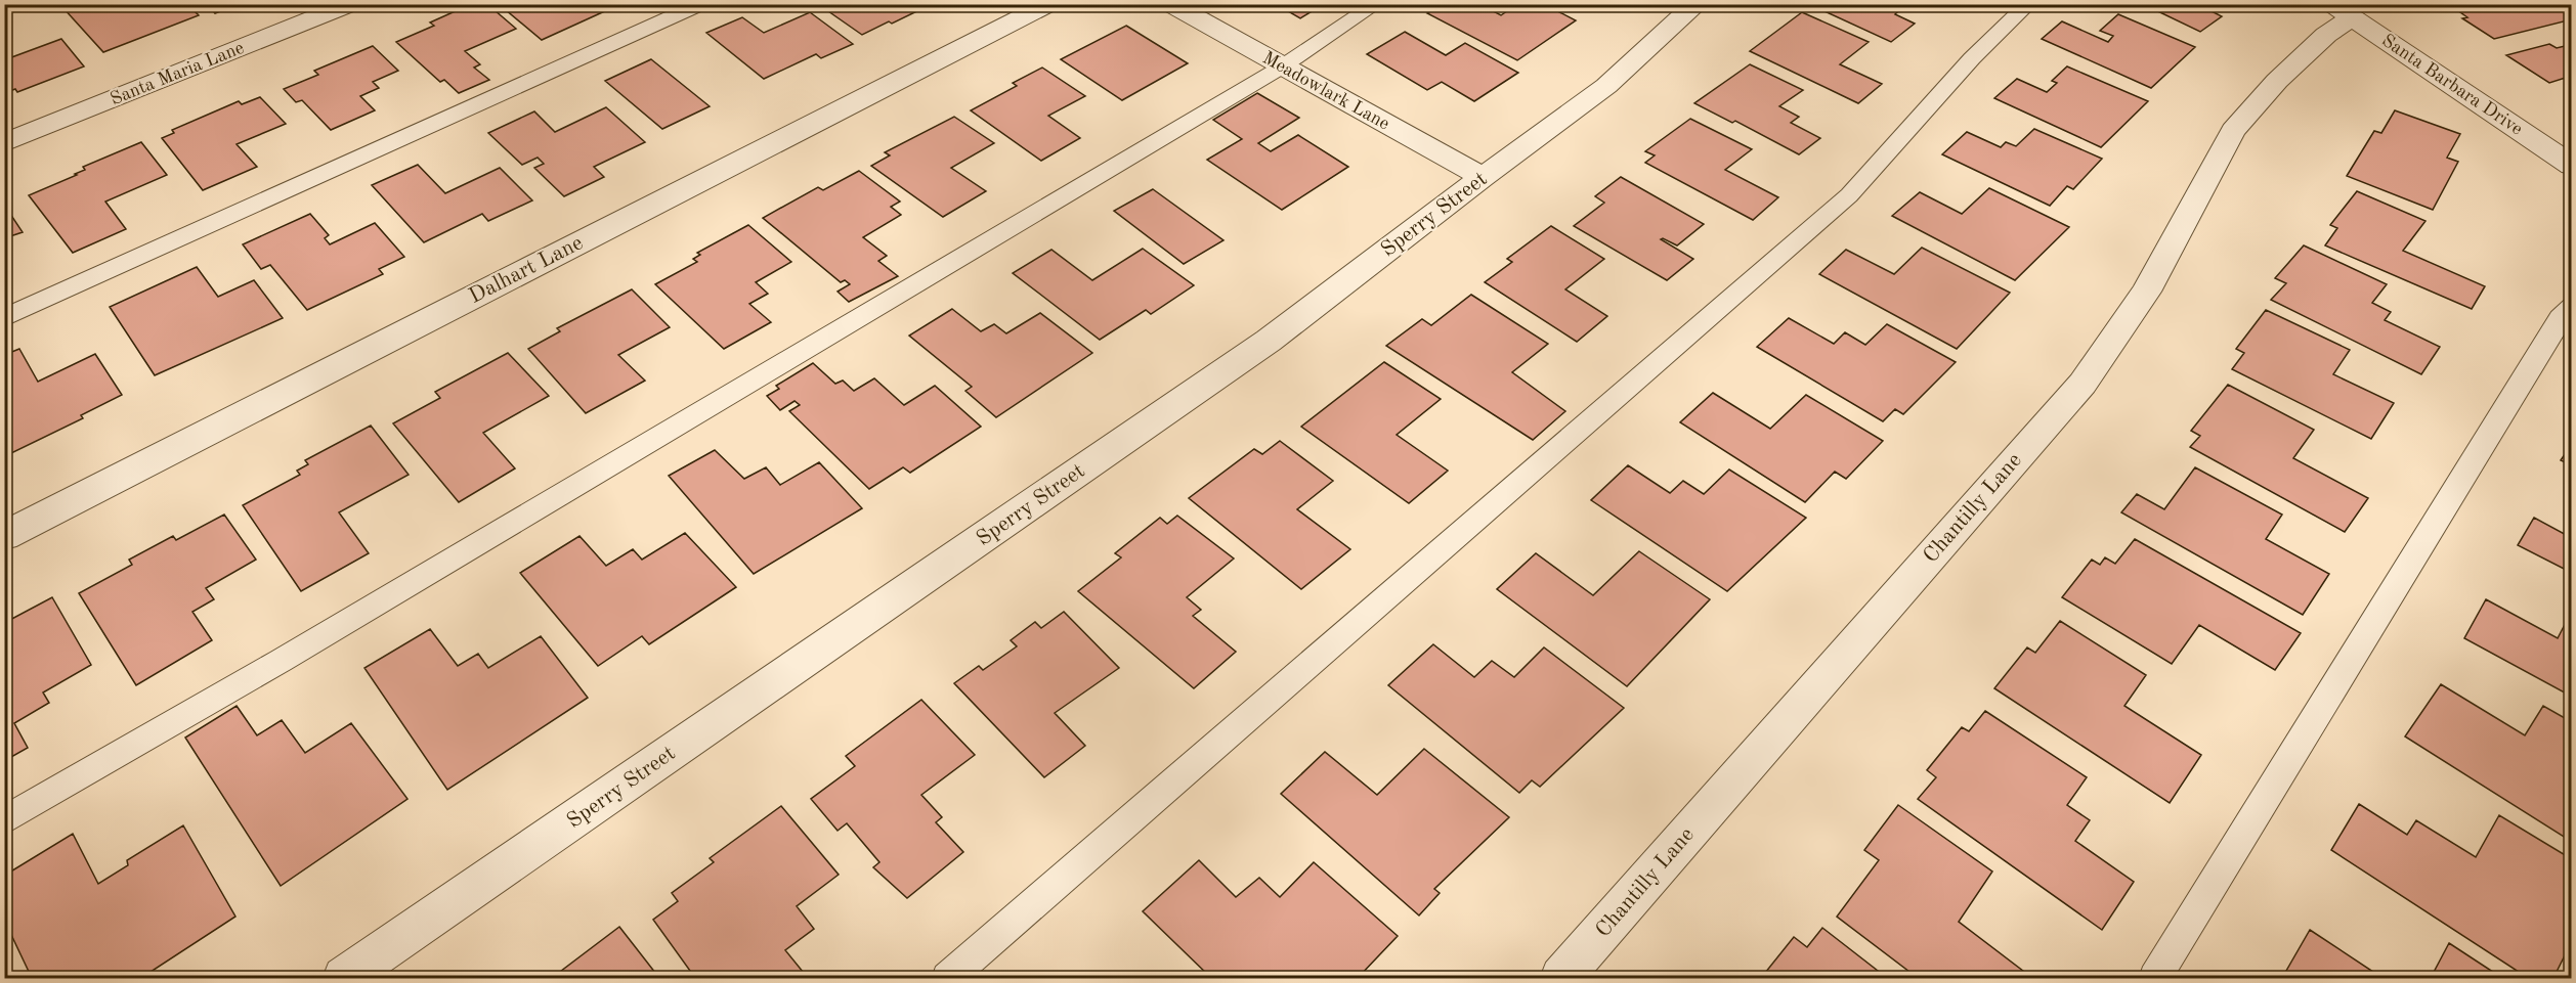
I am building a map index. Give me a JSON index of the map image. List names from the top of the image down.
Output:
{
  "streets": {
    "street": [
      "Santa Maria Lane",
      "Santa Barbara Drive",
      "Meadowlark Lane",
      "Sperry Street",
      "Dalhart Lane",
      "Chantilly Lane"
    ]
  },
  "crossings": [
    ["Santa Barbara Drive", "Chantilly Lane"],
    ["Meadowlark Lane", "Sperry Street"]
  ]
}
